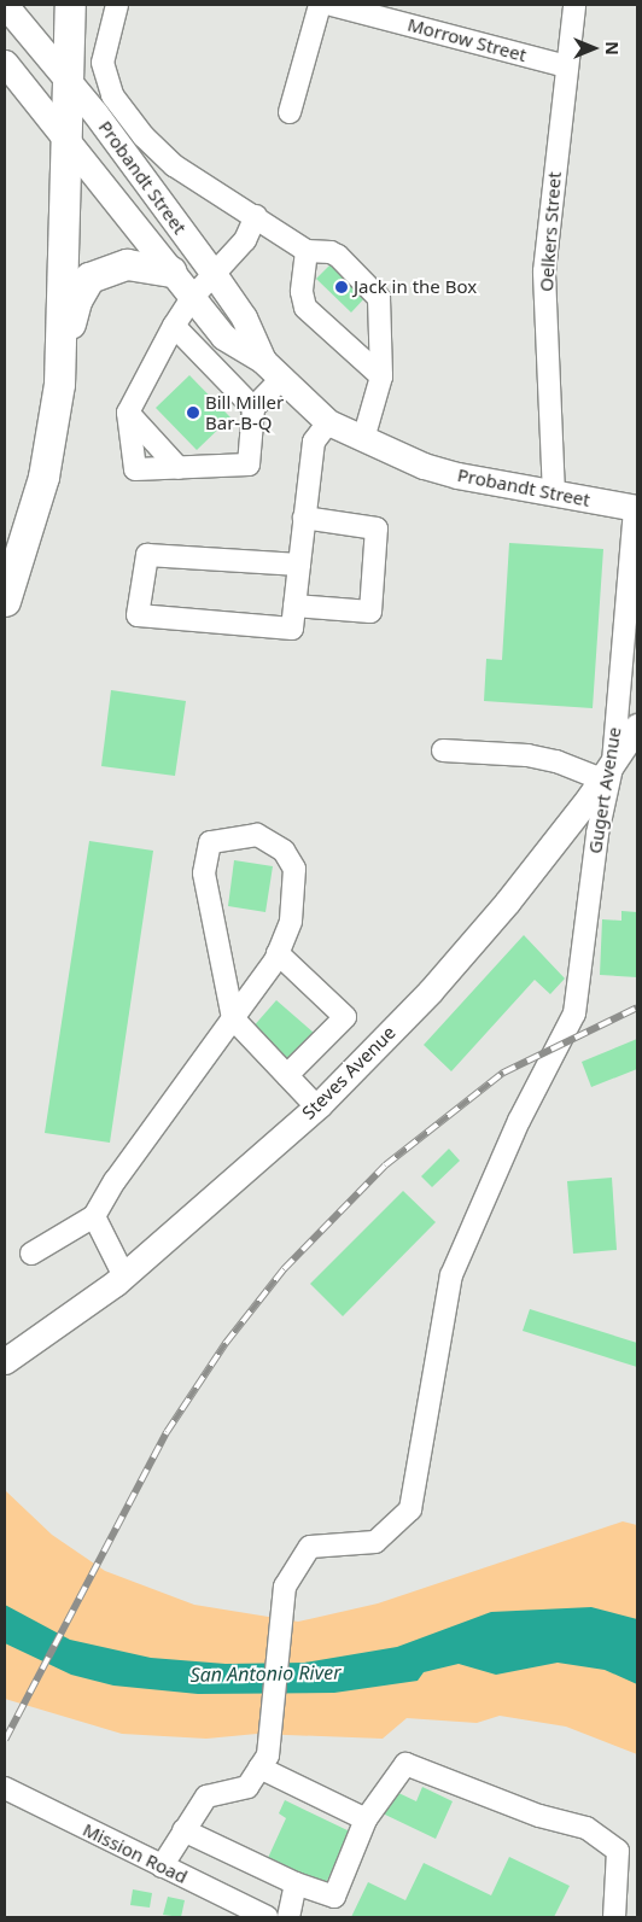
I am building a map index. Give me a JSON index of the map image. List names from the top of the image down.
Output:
{
  "streets": {
    "main road": ["Probandt Street", "Steves Avenue"],
    "street": [
      "Morrow Street",
      "Oelkers Street",
      "Gugert Avenue",
      "Mission Road"
    ]
  },
  "crossings": [
    ["Morrow Street", "Oelkers Street"],
    ["Probandt Street", "Oelkers Street"],
    ["Probandt Street", "Gugert Avenue"],
    ["Gugert Avenue", "Steves Avenue"]
  ],
  "water": ["San Antonio River"],
  "places": ["Jack in the Box", "Bill Miller Bar-B-Q"],
  "north": "right"
}
